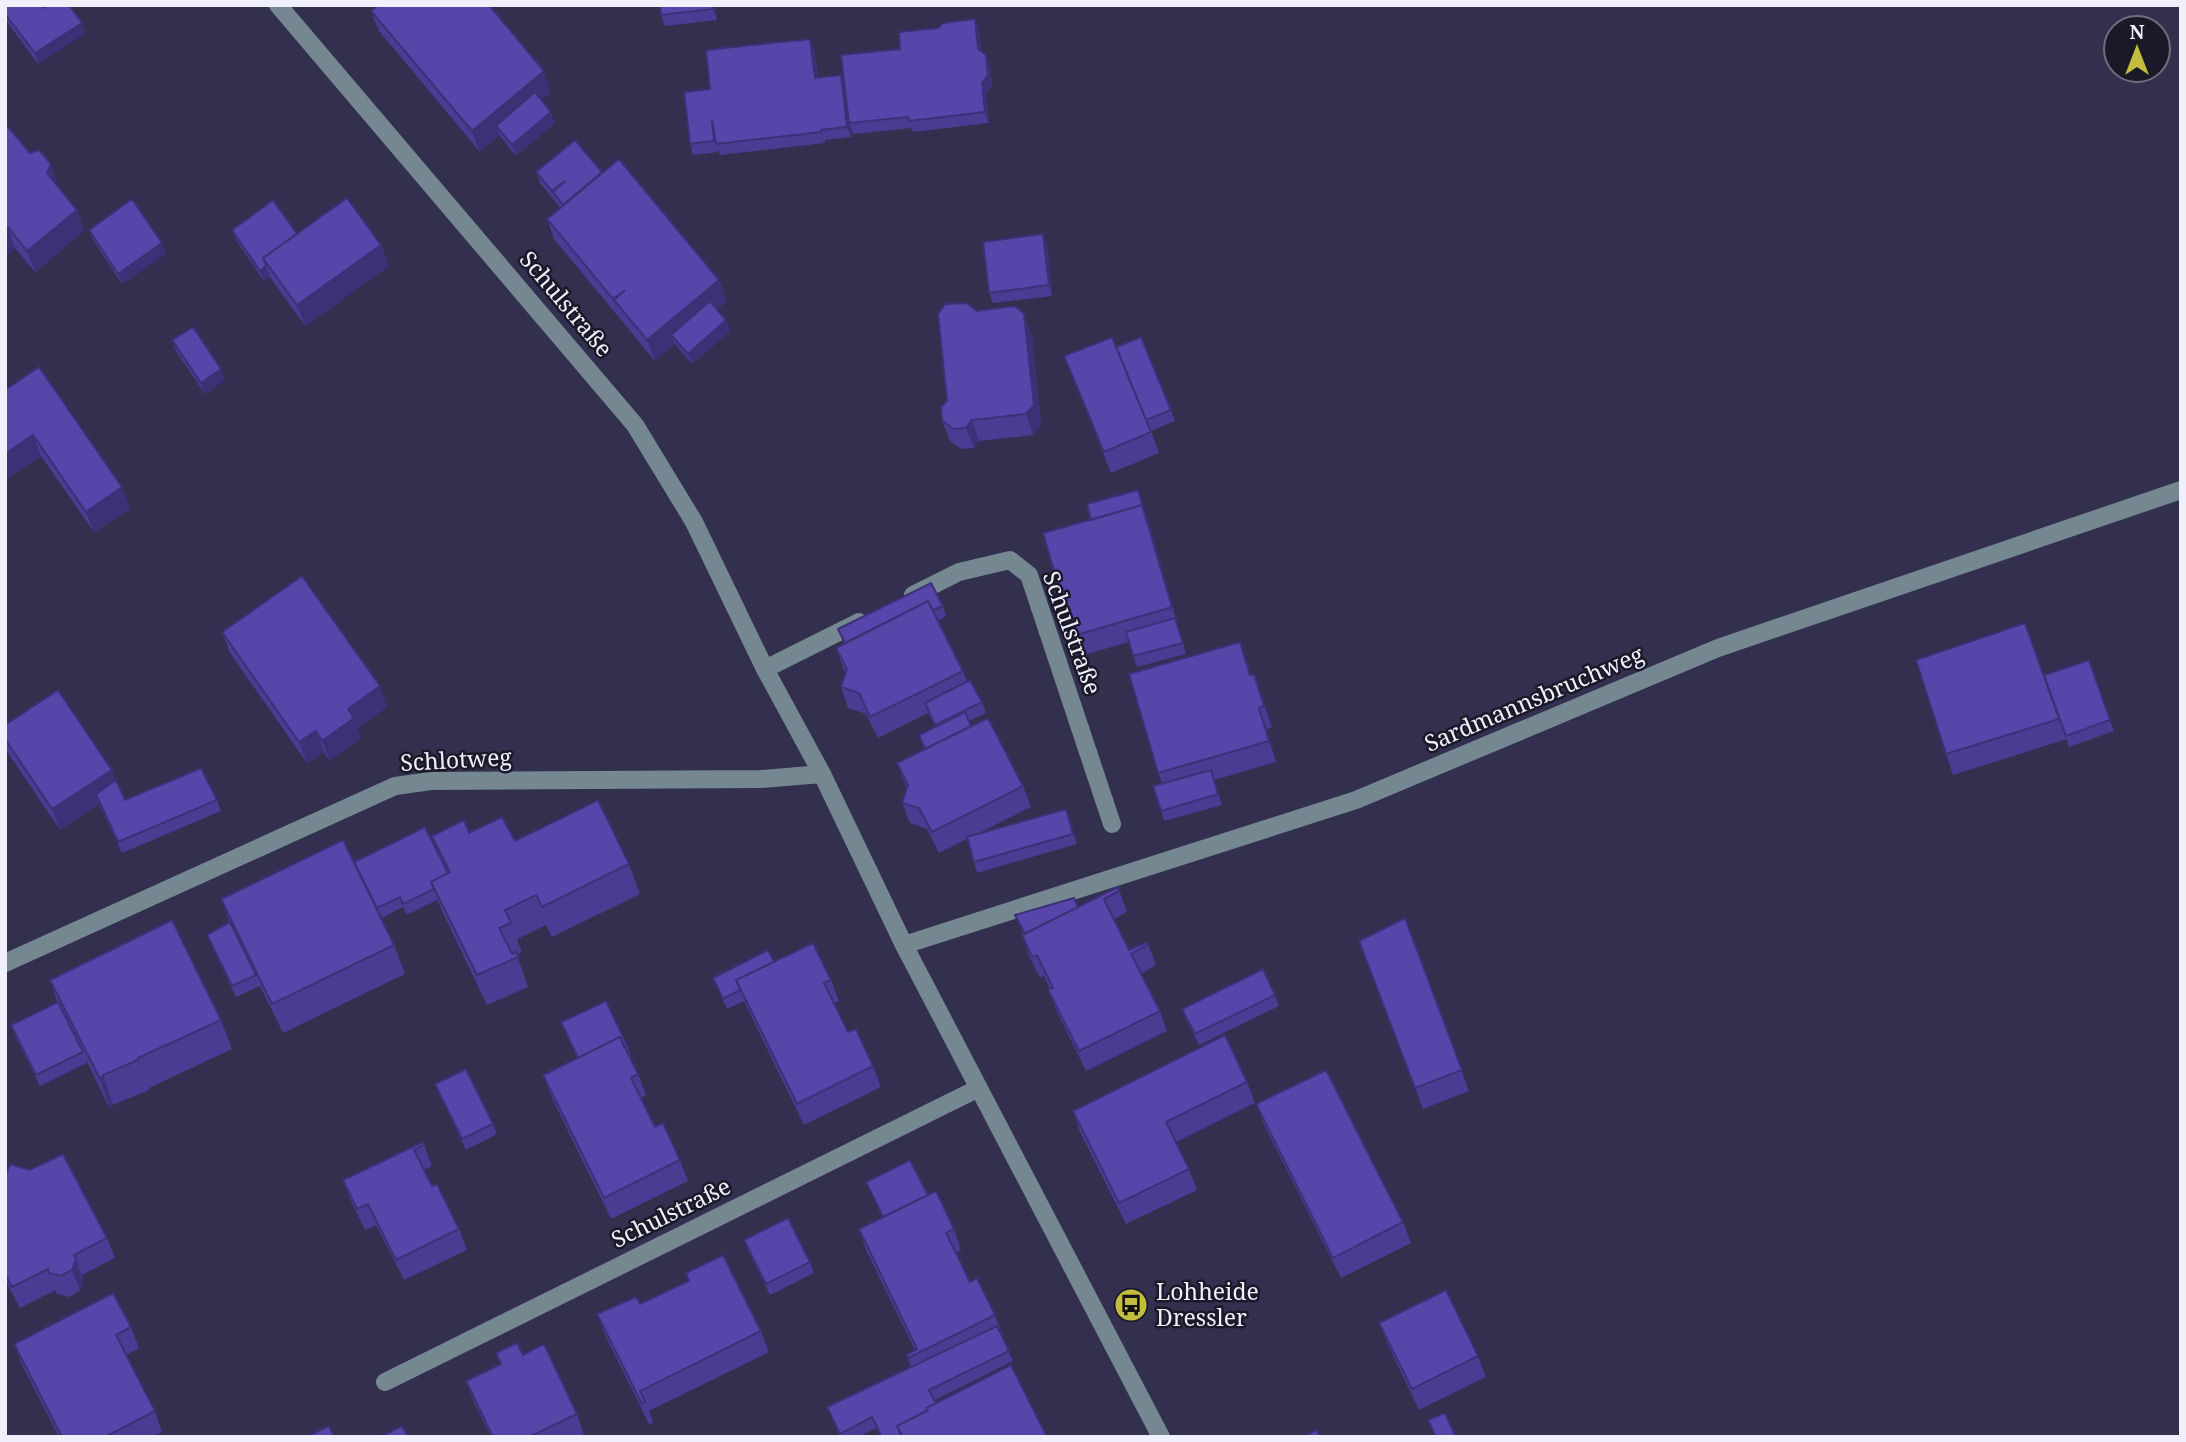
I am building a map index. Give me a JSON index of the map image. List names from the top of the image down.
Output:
{
  "streets": {
    "street": ["Schulstraße", "Sardmannsbruchweg", "Schlotweg"]
  },
  "crossings": [
    ["Schulstraße", "Sardmannsbruchweg"],
    ["Schulstraße", "Schlotweg"]
  ],
  "places": {
    "bus stop": ["Lohheide Dressler"]
  },
  "north": "top"
}
